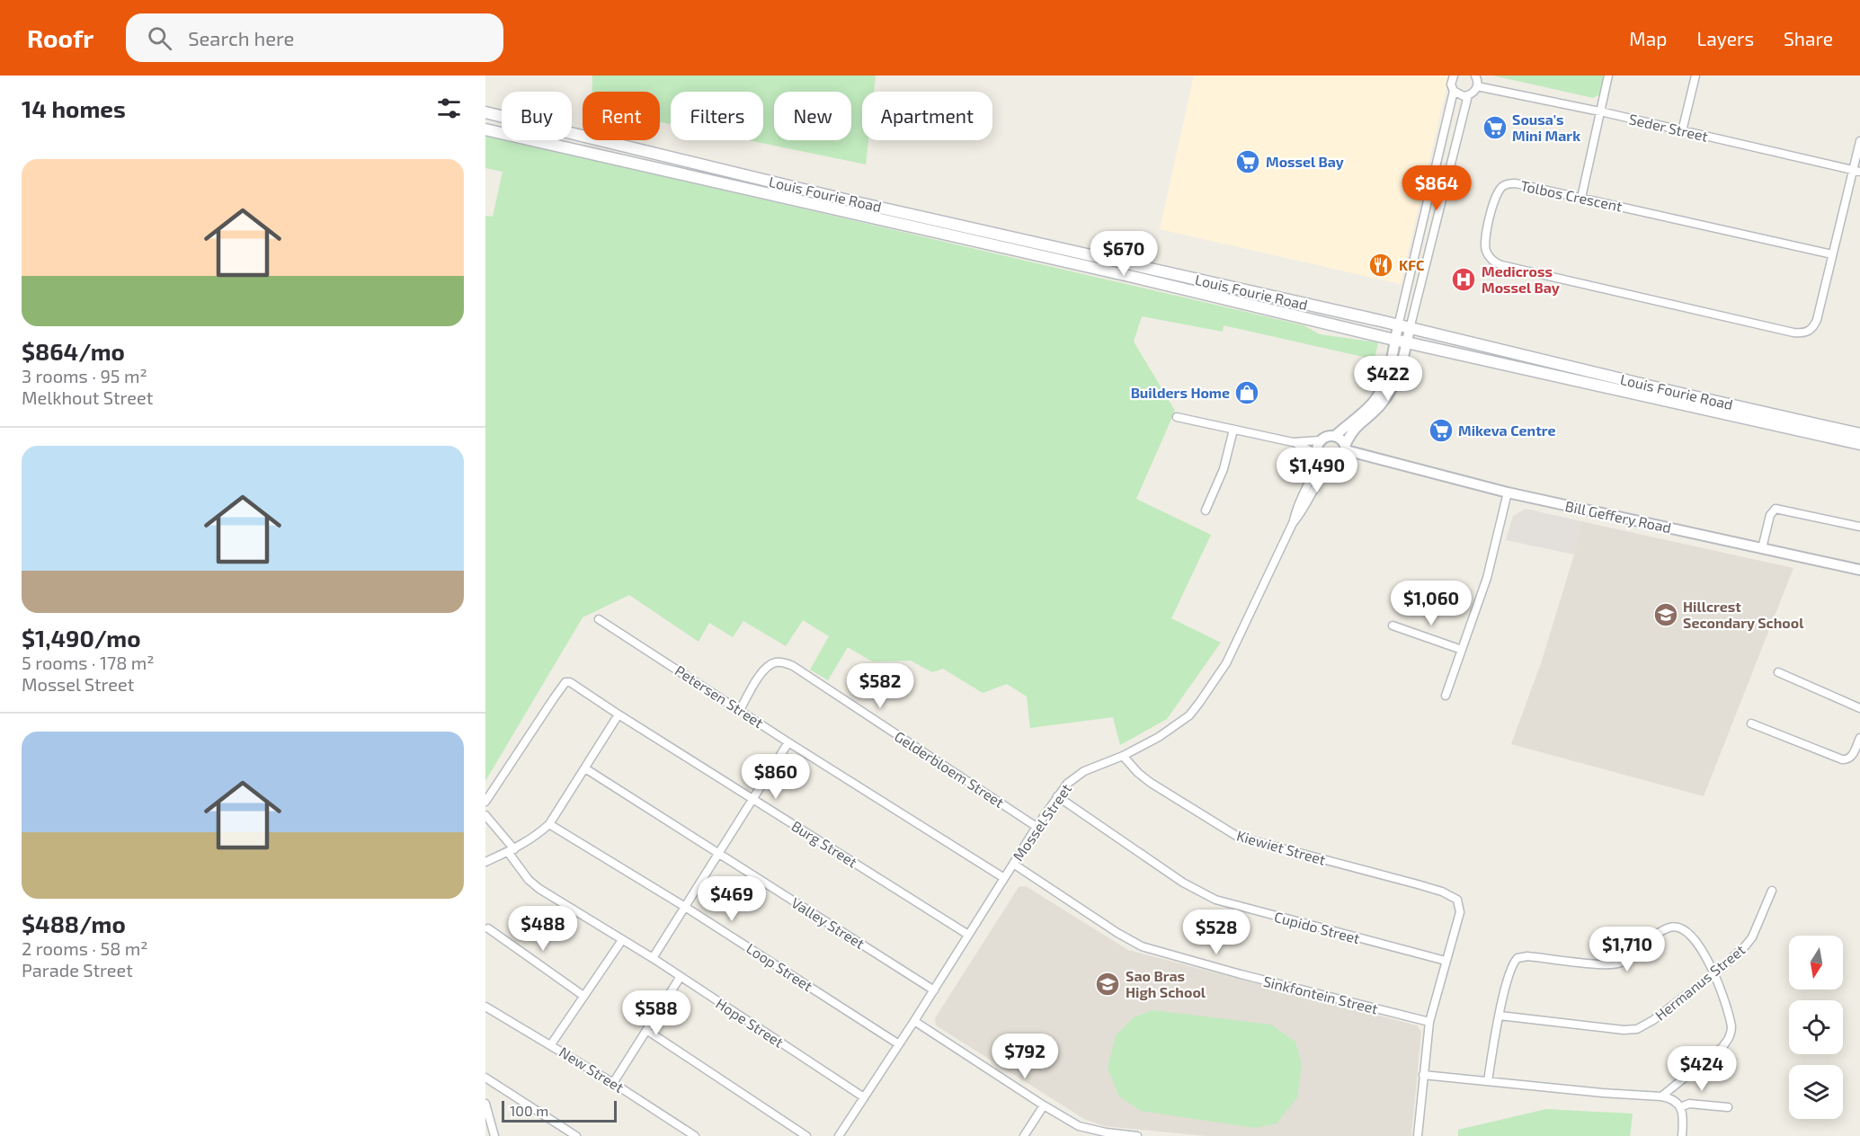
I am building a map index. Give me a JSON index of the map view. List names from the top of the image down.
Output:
{
  "streets": {
    "main road": ["Louis Fourie Road"],
    "street": [
      "Seder Street",
      "Tolbos Crescent",
      "Bill Geffery Road",
      "Petersen Street",
      "Gelderbloem Street",
      "Mossel Street",
      "Burg Street",
      "Kiewiet Street",
      "Valley Street",
      "Cupido Street",
      "Loop Street",
      "Hermanus Street",
      "Sinkfontein Street",
      "Hope Street",
      "New Street"
    ]
  },
  "crossings": [
    ["Seder Street", "Tolbos Crescent"],
    ["Petersen Street", "Gelderbloem Street"],
    ["Petersen Street", "Mossel Street"],
    ["Gelderbloem Street", "Mossel Street"],
    ["Mossel Street", "Burg Street"],
    ["Mossel Street", "Kiewiet Street"],
    ["Mossel Street", "Valley Street"],
    ["Mossel Street", "Cupido Street"],
    ["Mossel Street", "Loop Street"],
    ["Mossel Street", "Sinkfontein Street"],
    ["Mossel Street", "Hope Street"],
    ["Kiewiet Street", "Cupido Street"]
  ],
  "places": {
    "supermarket": ["Sousa's Mini Mark", "Mossel Bay", "Mikeva Centre"],
    "restaurant": ["KFC"],
    "hospital": ["Medicross Mossel Bay"],
    "shop": ["Builders Home"],
    "school or university": ["Hillcrest Secondary School", "Sao Bras High School"]
  },
  "scale_bar": "100 m",
  "north": "bottom",
  "page": {
    "header": "Roofr",
    "search": "Search here",
    "nav": ["Map", "Layers", "Share"],
    "heading": "14 homes",
    "chip": [
      "Buy",
      "Rent",
      "Filters",
      "New",
      "Apartment"
    ],
    "list": [
      {
        "name": "$864/mo",
        "note": "3 rooms · 95 m² · Melkhout Street"
      },
      {
        "name": "$1,490/mo",
        "note": "5 rooms · 178 m² · Mossel Street"
      },
      {
        "name": "$488/mo",
        "note": "2 rooms · 58 m² · Parade Street"
      }
    ],
    "price": [
      "$864",
      "$670",
      "$422",
      "$1,490",
      "$1,060",
      "$582",
      "$860",
      "$469",
      "$488",
      "$528",
      "$1,710",
      "$588",
      "$792",
      "$424"
    ],
    "scale": "100 m"
  }
}
